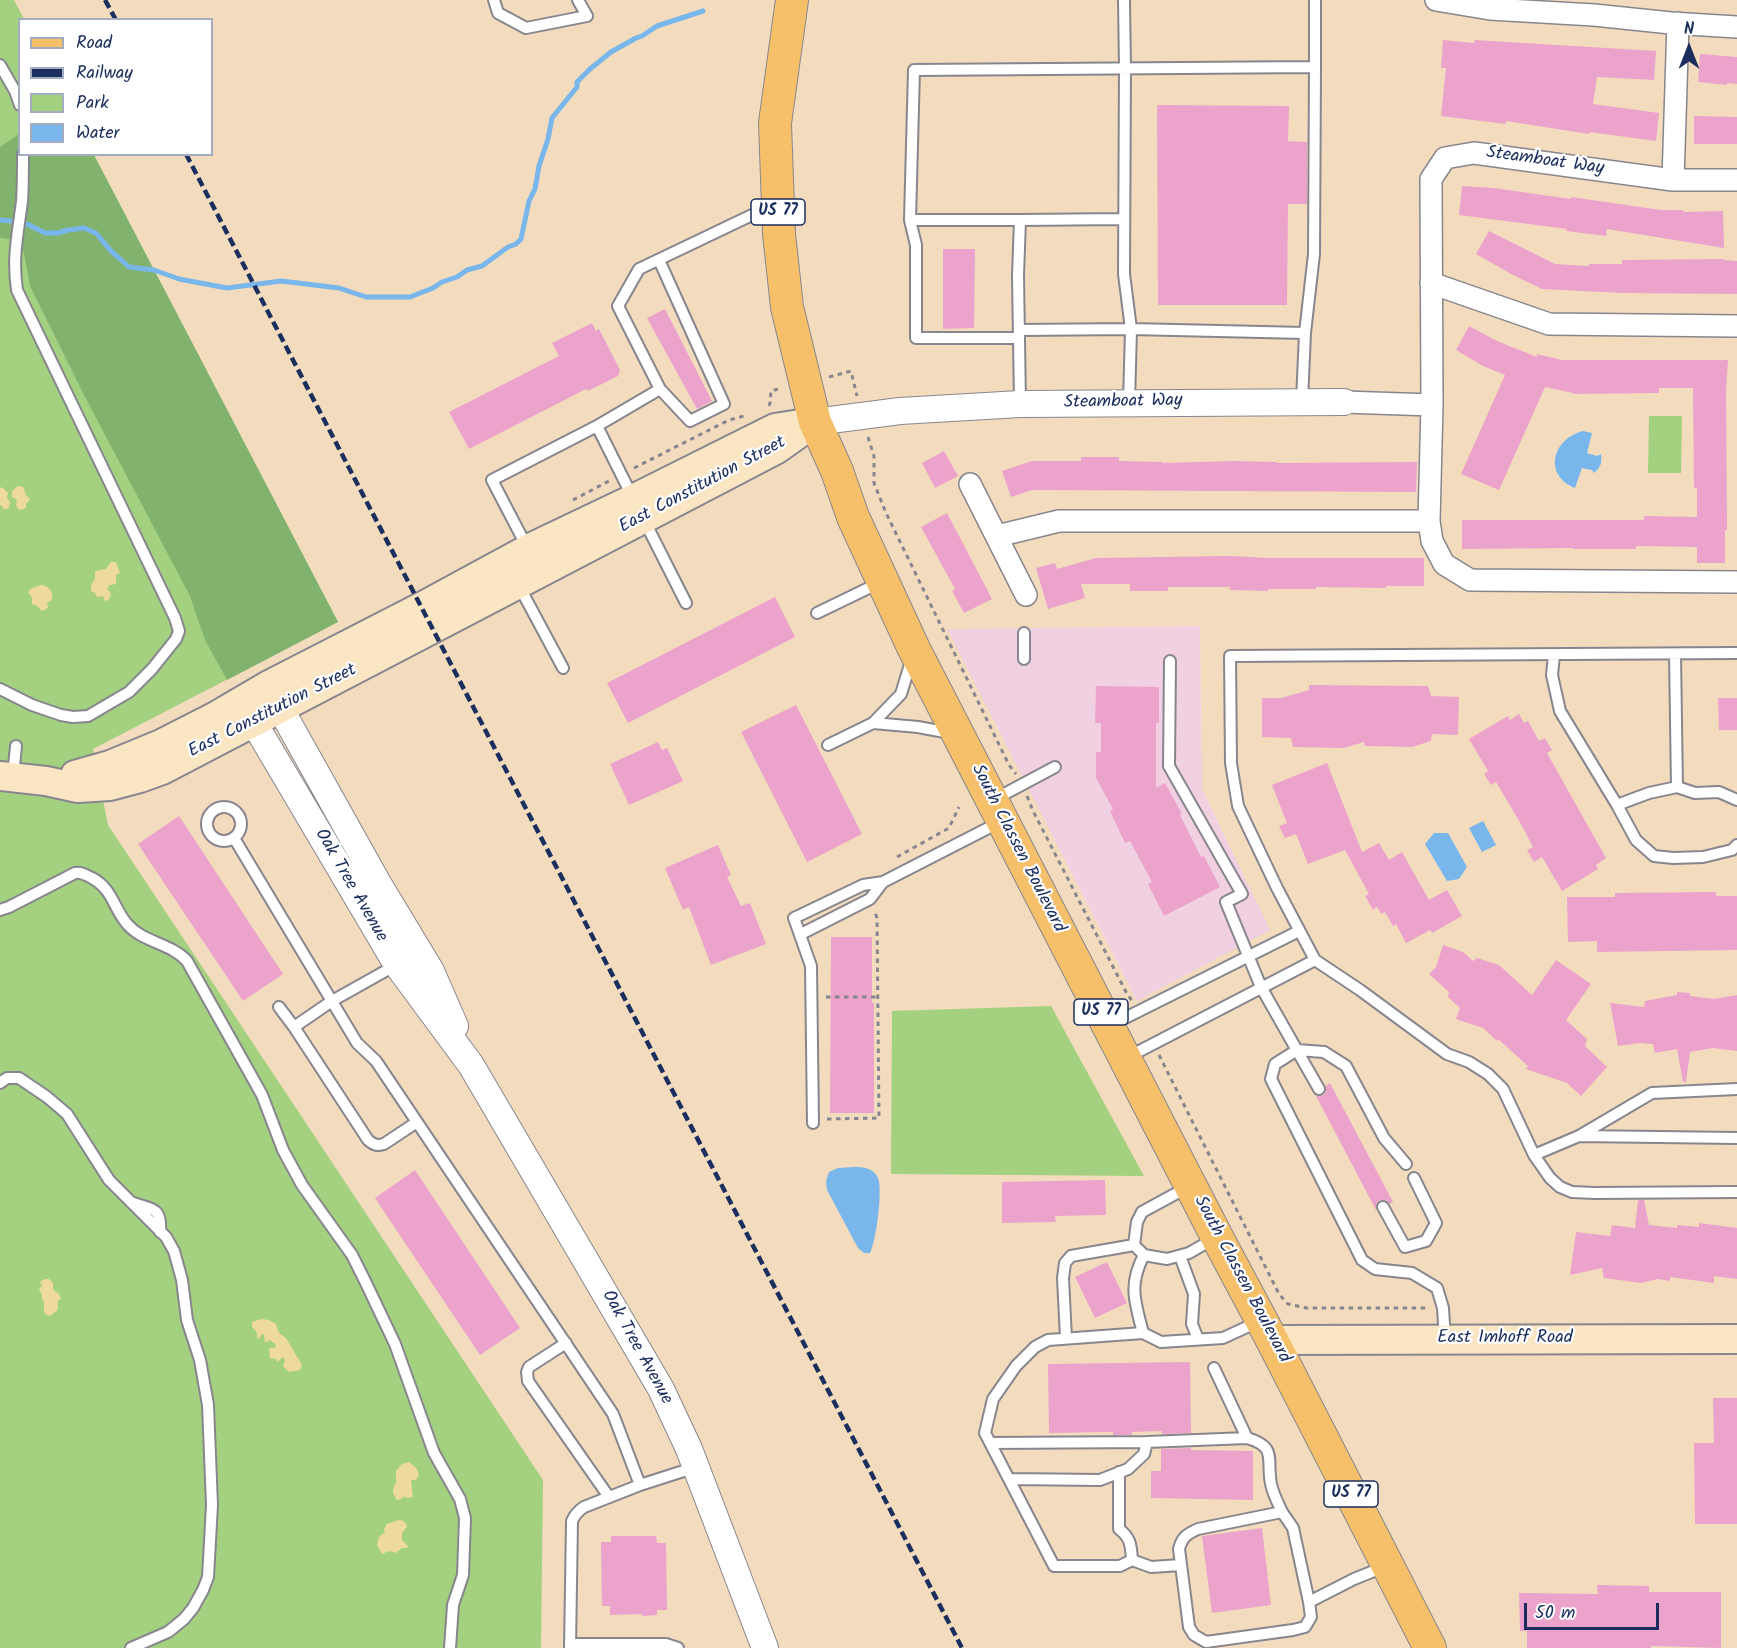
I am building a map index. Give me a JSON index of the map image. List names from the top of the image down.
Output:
{
  "streets": {
    "main road": [
      "US 77",
      "East Constitution Street",
      "South Classen Boulevard",
      "East Imhoff Road"
    ],
    "street": ["Steamboat Way", "Oak Tree Avenue"]
  },
  "crossings": [
    ["Steamboat Way", "East Constitution Street"],
    ["Steamboat Way", "South Classen Boulevard"],
    ["East Constitution Street", "South Classen Boulevard"],
    ["East Constitution Street", "Oak Tree Avenue"],
    ["South Classen Boulevard", "East Imhoff Road"]
  ],
  "legend": [
    "Road",
    "Railway",
    "Park",
    "Water"
  ],
  "scale_bar": "50 m",
  "north": "top"
}
